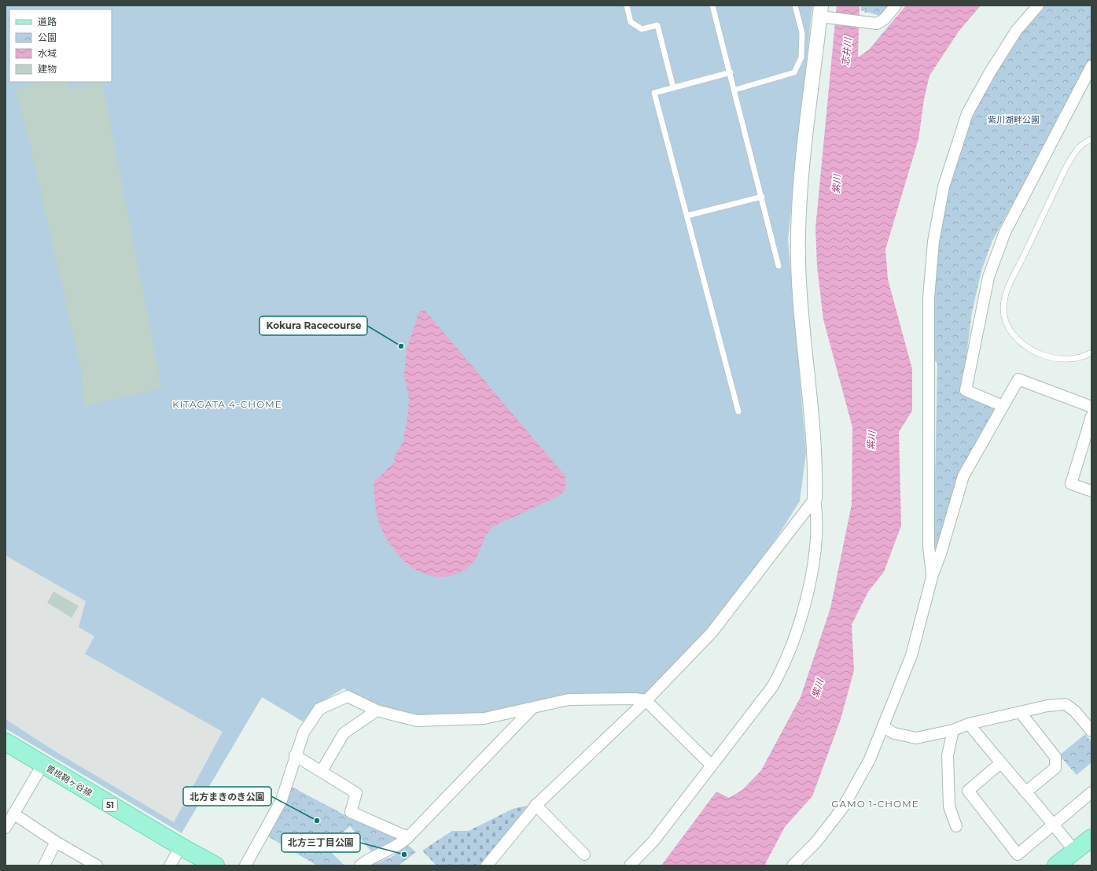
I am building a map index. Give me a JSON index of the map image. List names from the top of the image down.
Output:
{
  "streets": {
    "main road": ["曽根鞘ヶ谷線", "51"]
  },
  "districts": ["KITAGATA 4-CHOME", "GAMO 1-CHOME"],
  "water": ["志井川", "紫川"],
  "parks": ["紫川湖畔公園"],
  "places": ["Kokura Racecourse", "北方まきのき公園", "北方三丁目公園"],
  "legend": [
    "道路",
    "公園",
    "水域",
    "建物"
  ]
}
